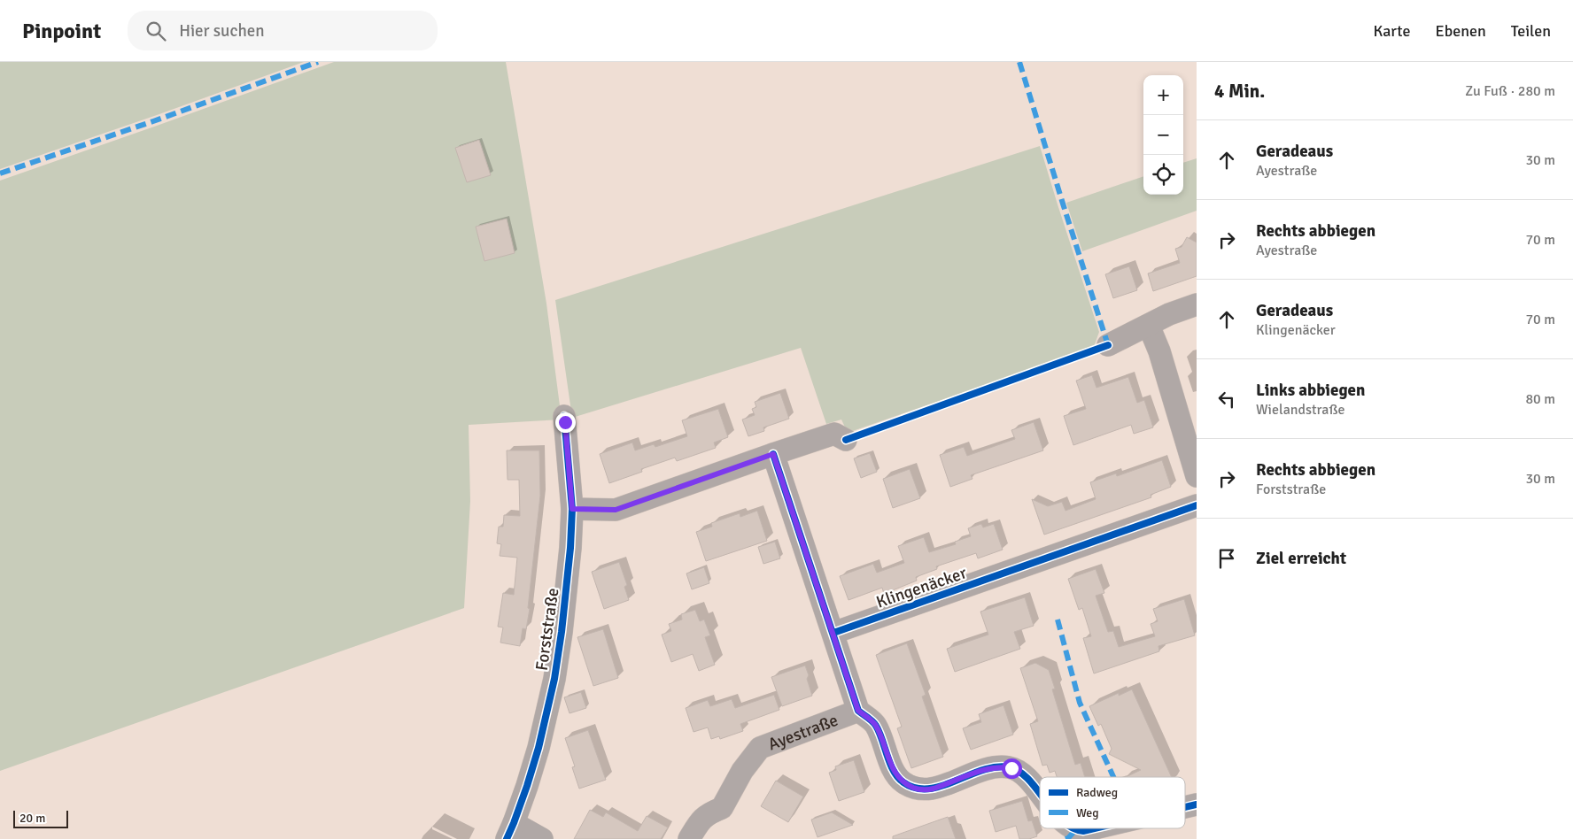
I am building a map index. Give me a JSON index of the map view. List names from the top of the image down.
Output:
{
  "streets": {
    "street": ["Klingenäcker", "Forststraße", "Ayestraße"]
  },
  "crossings": [
    ["Klingenäcker", "Ayestraße"]
  ],
  "legend": ["Radweg", "Weg"],
  "scale_bar": "20 m",
  "page": {
    "header": "Pinpoint",
    "search": "Hier suchen",
    "nav": ["Karte", "Ebenen", "Teilen"],
    "heading": ["4 Min.", "Zu Fuß · 280 m"],
    "map_buttons": ["+", "−"],
    "list": [
      ["Geradeaus", "Ayestraße", "30 m"],
      ["Rechts abbiegen", "Ayestraße", "70 m"],
      ["Geradeaus", "Klingenäcker", "70 m"],
      ["Links abbiegen", "Wielandstraße", "80 m"],
      ["Rechts abbiegen", "Forststraße", "30 m"],
      "Ziel erreicht"
    ],
    "scale": "20 m"
  }
}
